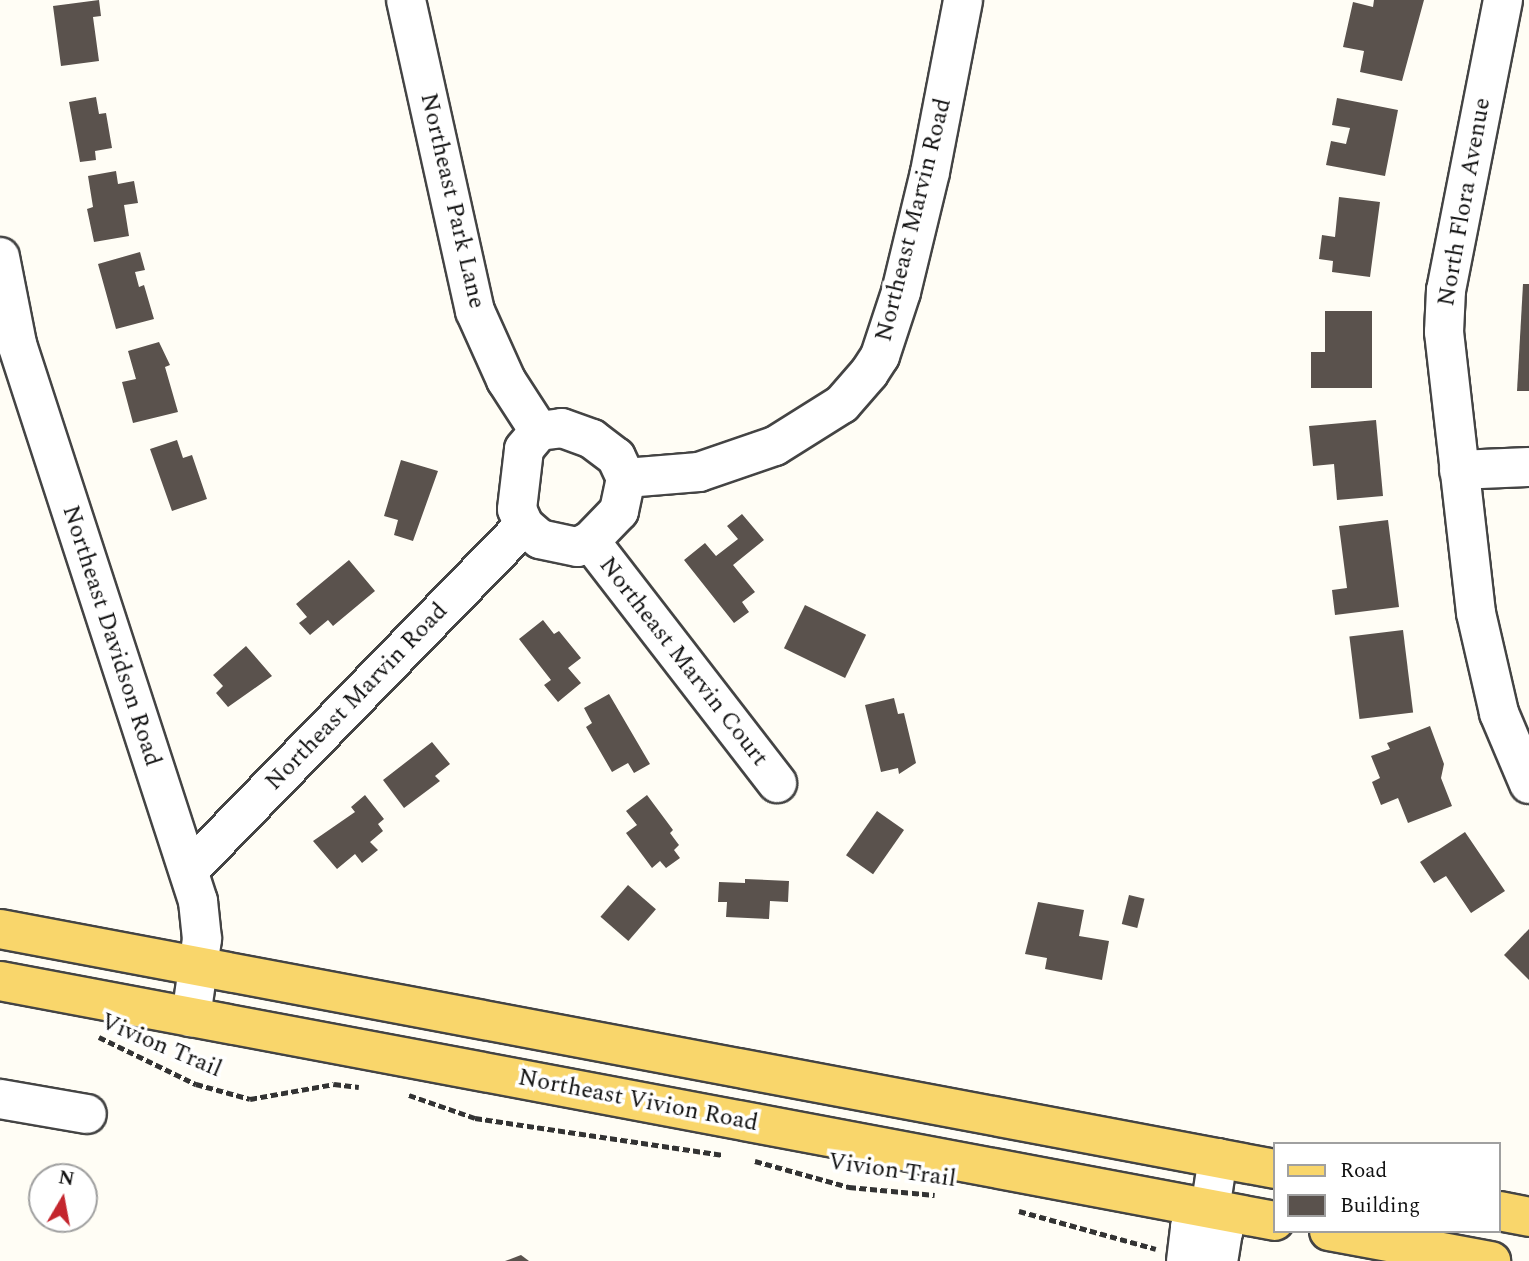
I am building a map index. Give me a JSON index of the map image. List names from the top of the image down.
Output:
{
  "streets": {
    "main road": ["Northeast Vivion Road"],
    "street": [
      "Northeast Park Lane",
      "North Flora Avenue",
      "Northeast Marvin Road",
      "Northeast Davidson Road",
      "Northeast Marvin Court"
    ],
    "path": ["Vivion Trail"]
  },
  "crossings": [
    ["Northeast Park Lane", "Northeast Marvin Road"],
    ["Northeast Park Lane", "Northeast Marvin Court"],
    ["Northeast Marvin Road", "Northeast Davidson Road"],
    ["Northeast Marvin Road", "Northeast Marvin Court"],
    ["Northeast Davidson Road", "Northeast Vivion Road"]
  ],
  "legend": ["Road", "Building"],
  "north": "top"
}
